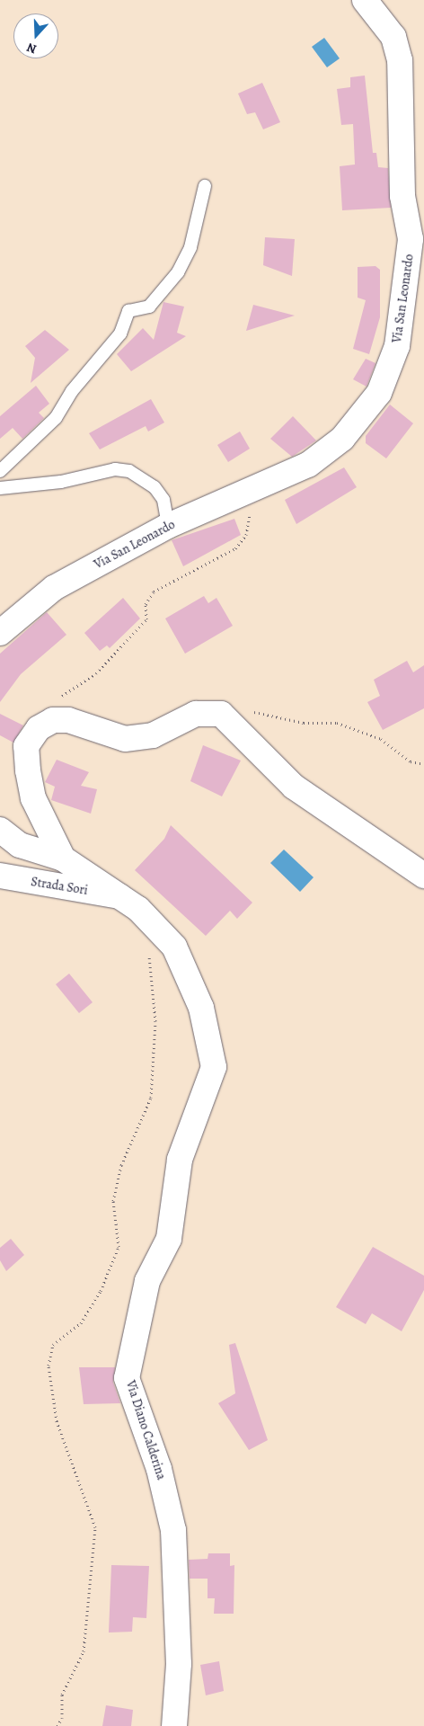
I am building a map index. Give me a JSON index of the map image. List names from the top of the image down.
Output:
{
  "streets": {
    "main road": ["Via San Leonardo", "Strada Sori", "Via Diano Calderina"]
  },
  "crossings": [
    ["Strada Sori", "Via Diano Calderina"]
  ],
  "north": "bottom"
}
